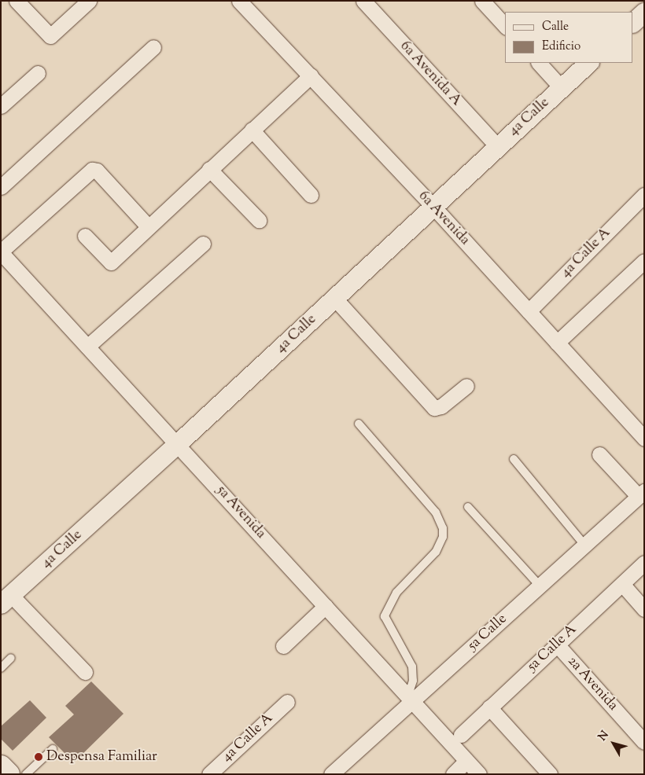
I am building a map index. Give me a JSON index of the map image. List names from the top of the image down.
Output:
{
  "streets": {
    "street": [
      "6a Avenida A",
      "4a Calle",
      "6a Avenida",
      "4a Calle A",
      "5a Avenida",
      "5a Calle",
      "5a Calle A",
      "2a Avenida"
    ]
  },
  "crossings": [
    ["6a Avenida A", "4a Calle"],
    ["4a Calle", "6a Avenida"],
    ["4a Calle", "5a Avenida"],
    ["6a Avenida", "4a Calle A"],
    ["5a Avenida", "5a Calle"],
    ["5a Calle A", "2a Avenida"]
  ],
  "places": ["Despensa Familiar"],
  "legend": ["Calle", "Edificio"],
  "north": "top left"
}
